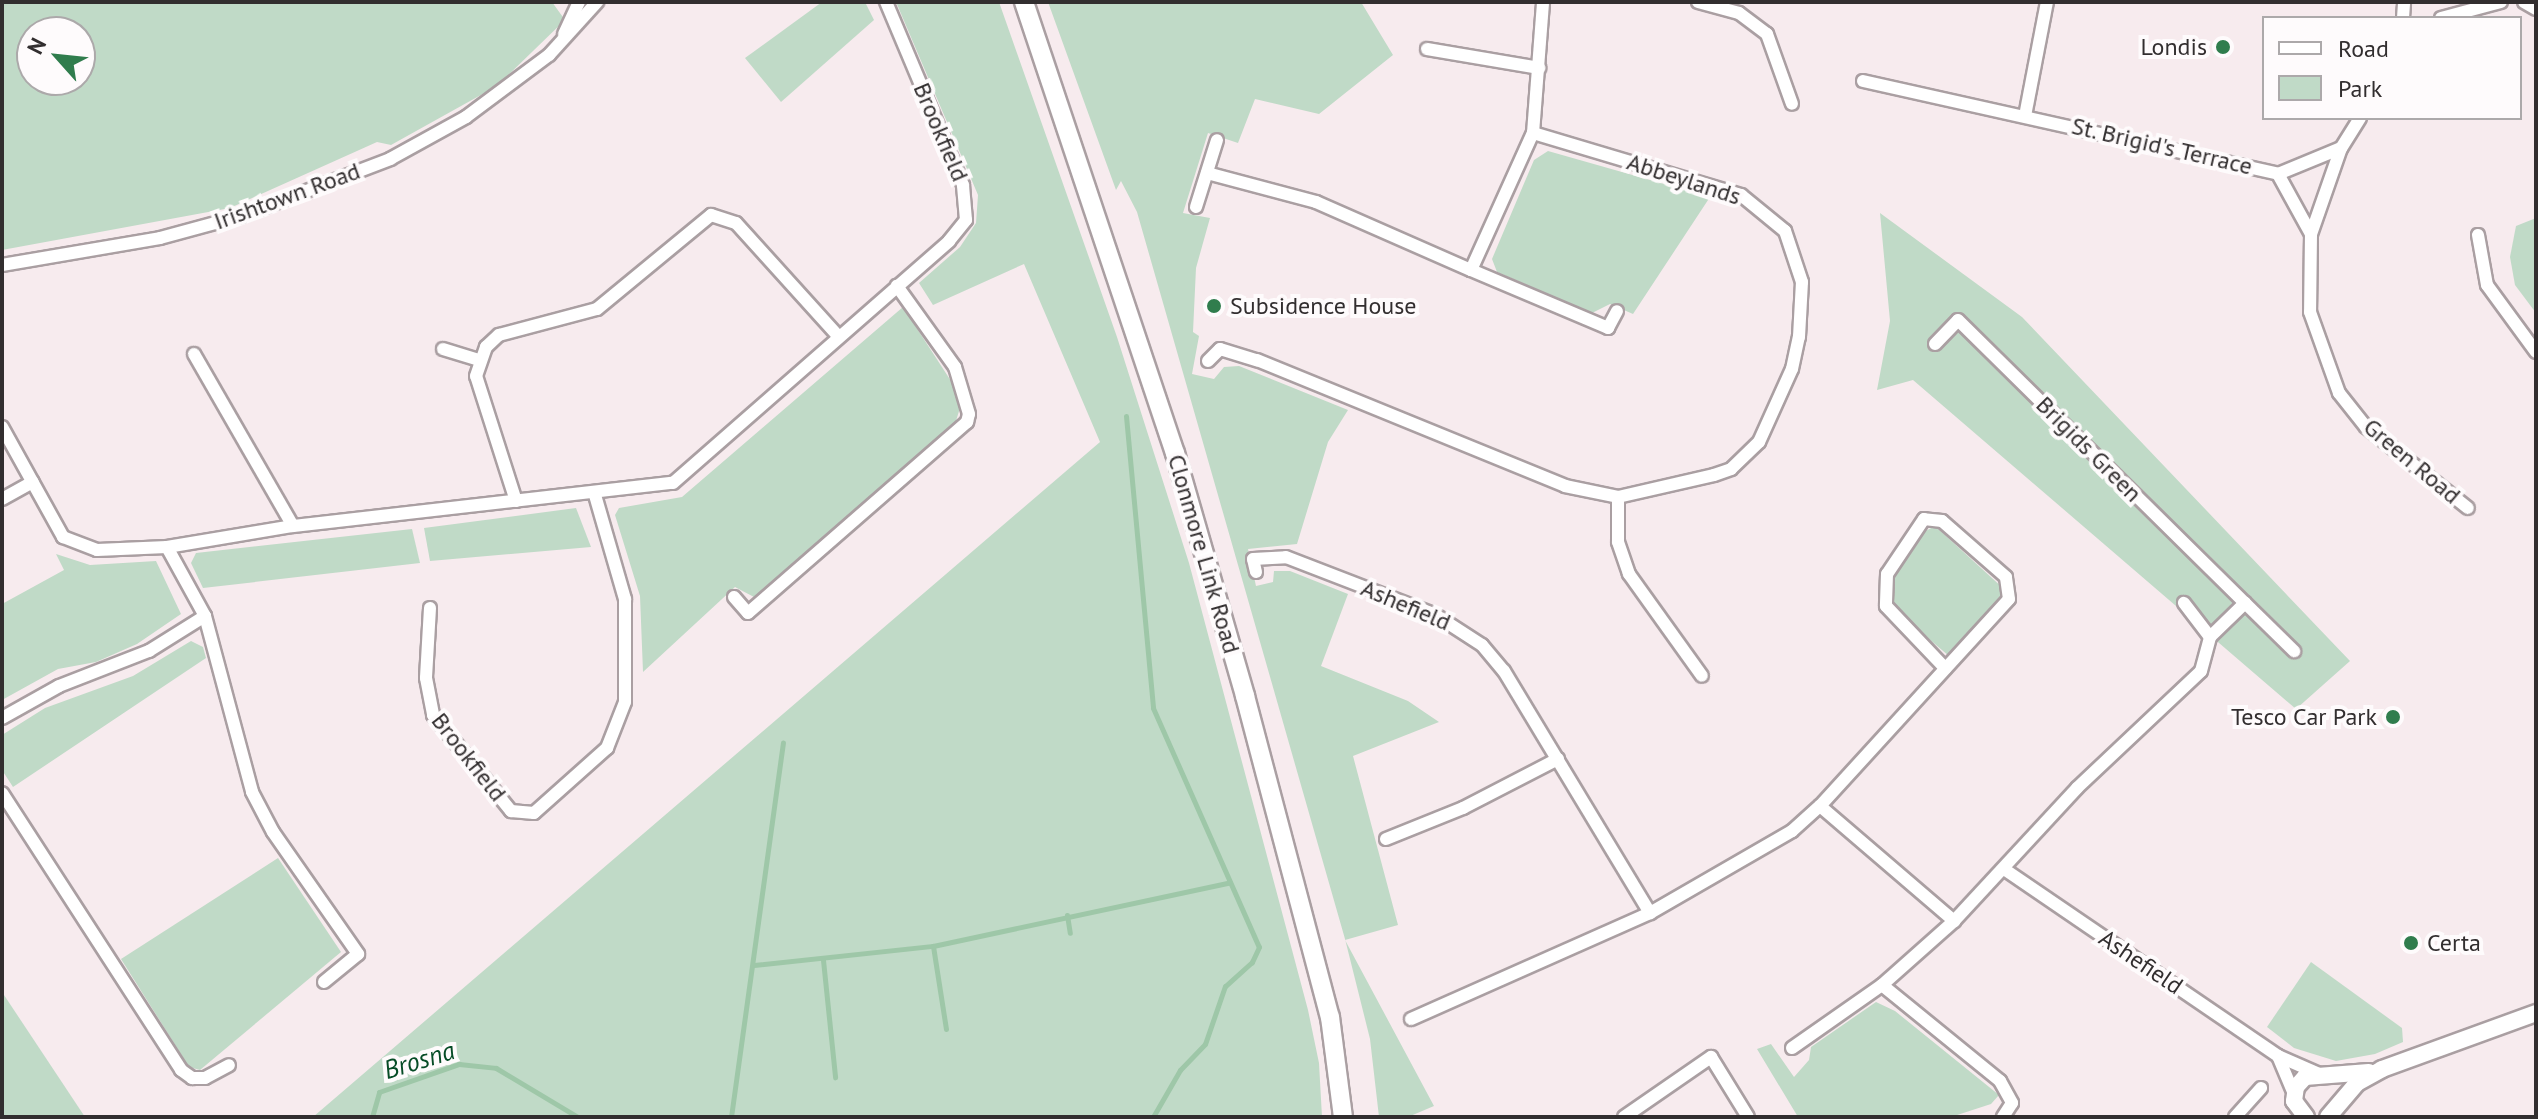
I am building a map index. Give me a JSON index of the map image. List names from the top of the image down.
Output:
{
  "streets": {
    "main road": ["Clonmore Link Road"],
    "street": [
      "Brookfield",
      "St. Brigid's Terrace",
      "Abbeylands",
      "Irishtown Road",
      "Brigids Green",
      "Green Road",
      "Ashefield"
    ]
  },
  "crossings": [
    ["St. Brigid's Terrace", "Green Road"]
  ],
  "water": ["Brosna"],
  "places": [
    "Londis",
    "Subsidence House",
    "Tesco Car Park",
    "Certa"
  ],
  "legend": ["Road", "Park"],
  "north": "top left"
}
